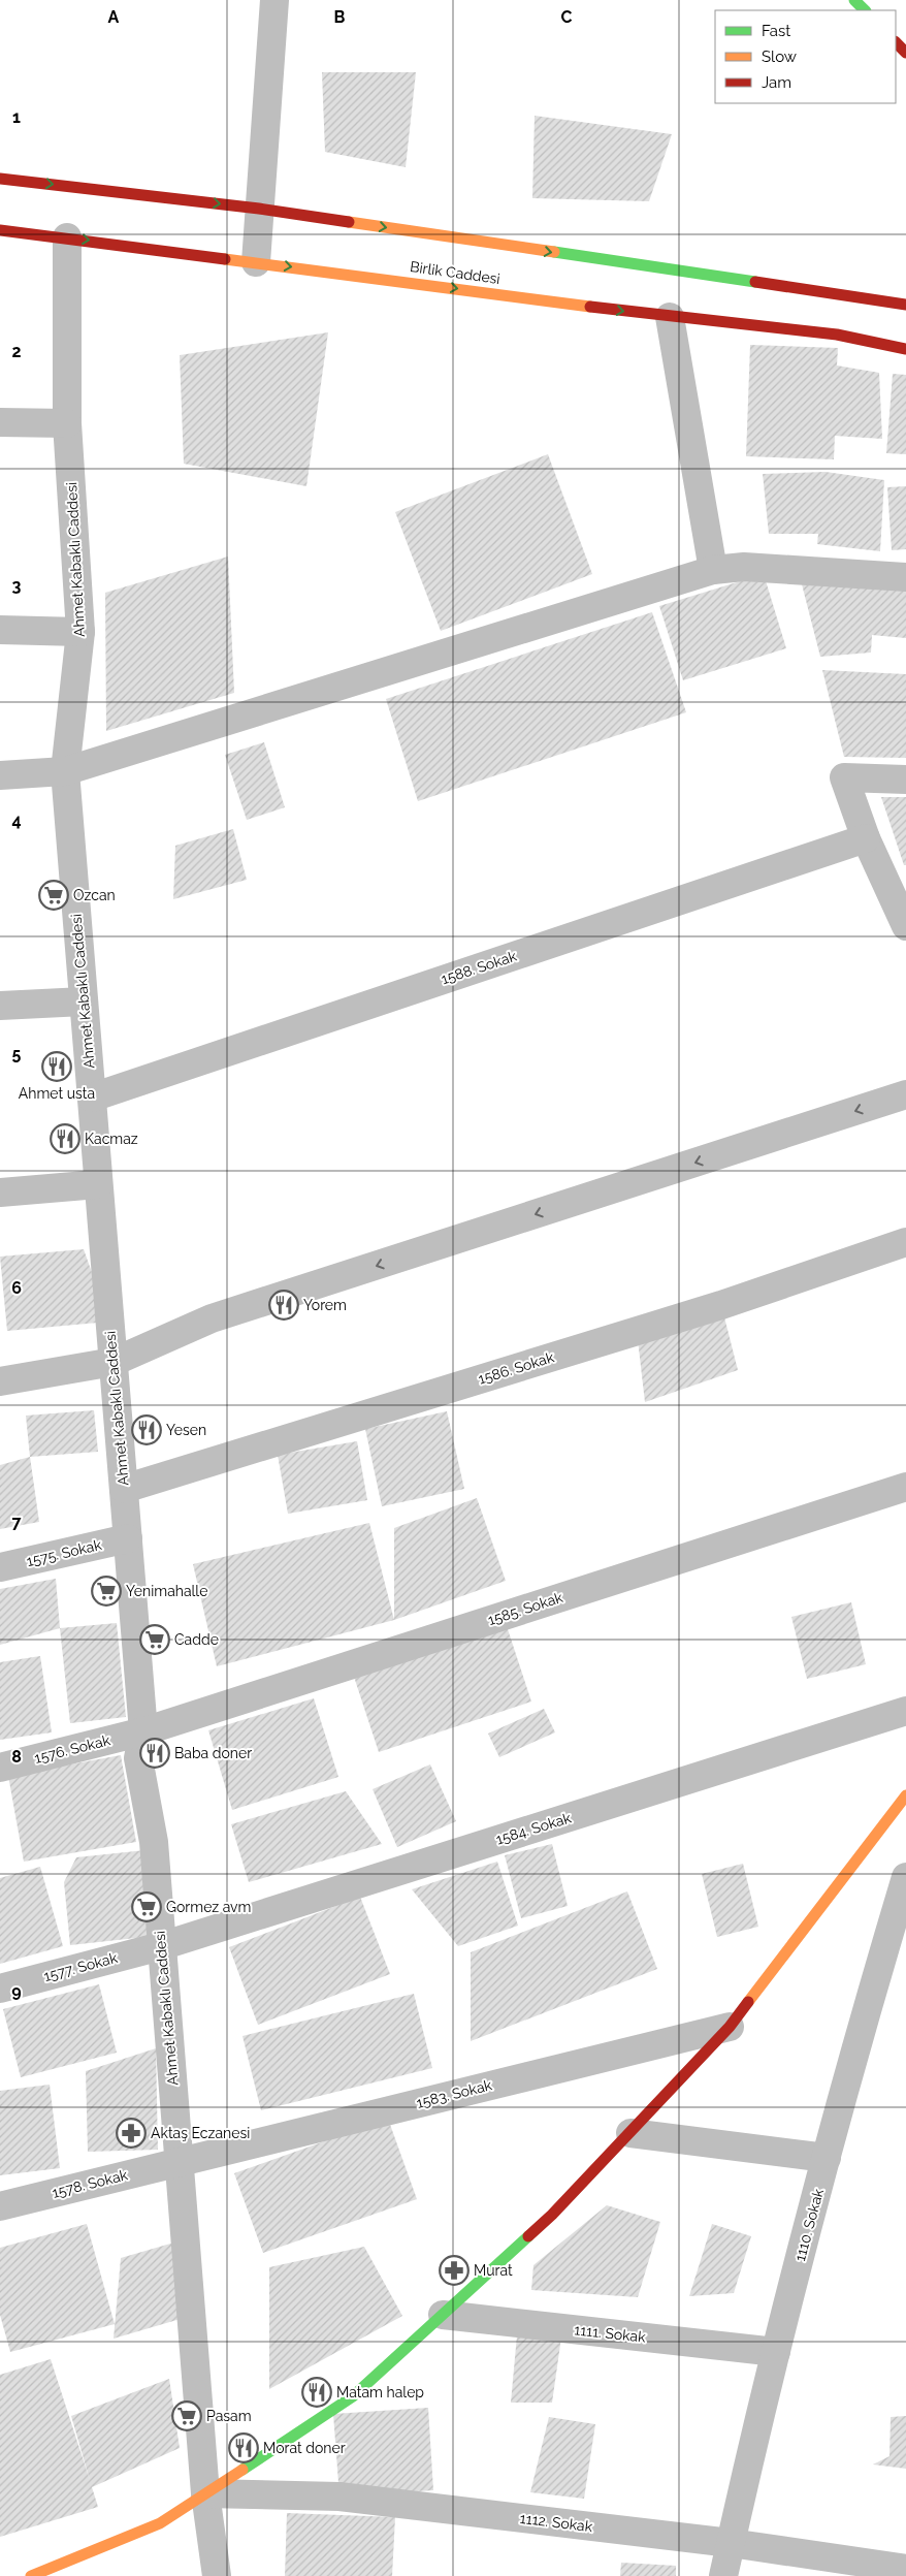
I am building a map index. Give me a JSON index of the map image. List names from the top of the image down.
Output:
{
  "streets": {
    "main road": ["Birlik Caddesi"],
    "street": [
      "Ahmet Kabaklı Caddesi",
      "1588. Sokak",
      "1586. Sokak",
      "1575. Sokak",
      "1585. Sokak",
      "1576. Sokak",
      "1584. Sokak",
      "1577. Sokak",
      "1583. Sokak",
      "1578. Sokak",
      "1110. Sokak",
      "1111. Sokak",
      "1112. Sokak"
    ]
  },
  "crossings": [
    ["Birlik Caddesi", "Ahmet Kabaklı Caddesi"],
    ["Ahmet Kabaklı Caddesi", "1588. Sokak"],
    ["Ahmet Kabaklı Caddesi", "1586. Sokak"],
    ["Ahmet Kabaklı Caddesi", "1575. Sokak"],
    ["Ahmet Kabaklı Caddesi", "1585. Sokak"],
    ["Ahmet Kabaklı Caddesi", "1576. Sokak"],
    ["Ahmet Kabaklı Caddesi", "1584. Sokak"],
    ["Ahmet Kabaklı Caddesi", "1577. Sokak"],
    ["Ahmet Kabaklı Caddesi", "1583. Sokak"],
    ["Ahmet Kabaklı Caddesi", "1578. Sokak"],
    ["Ahmet Kabaklı Caddesi", "1112. Sokak"],
    ["1585. Sokak", "1576. Sokak"],
    ["1584. Sokak", "1577. Sokak"],
    ["1583. Sokak", "1578. Sokak"],
    ["1110. Sokak", "1111. Sokak"],
    ["1110. Sokak", "1112. Sokak"]
  ],
  "places": {
    "supermarket": [
      "Ozcan",
      "Yenimahalle",
      "Cadde",
      "Gormez avm",
      "Pasam"
    ],
    "restaurant": [
      "Ahmet usta",
      "Kacmaz",
      "Yorem",
      "Yesen",
      "Baba doner",
      "Matam halep",
      "Morat doner"
    ],
    "pharmacy": ["Aktaş Eczanesi", "Murat"]
  },
  "legend": ["Fast", "Slow", "Jam"],
  "grid": {
    "columns": ["A", "B", "C"],
    "rows": [
      "1",
      "2",
      "3",
      "4",
      "5",
      "6",
      "7",
      "8",
      "9"
    ]
  }
}
